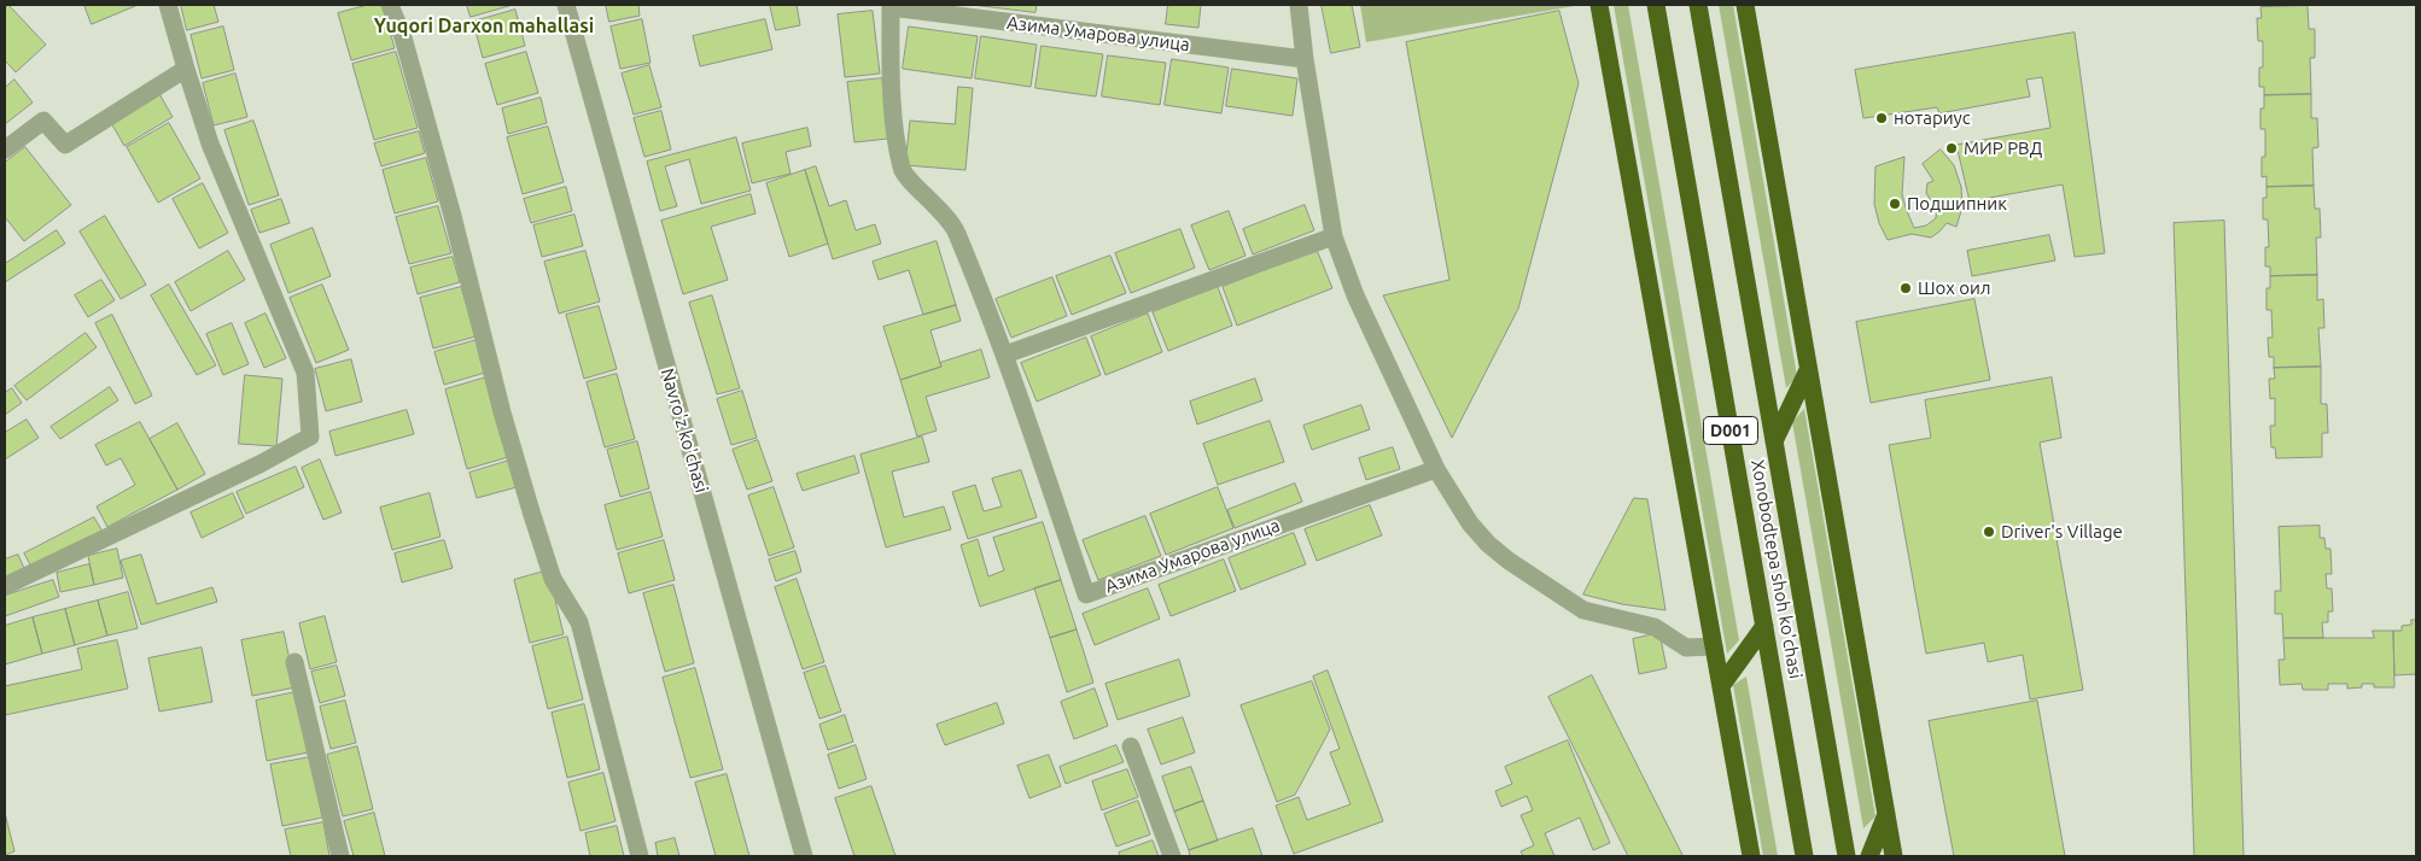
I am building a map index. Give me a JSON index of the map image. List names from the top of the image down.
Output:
{
  "streets": {
    "highway": ["D001", "Xonobodtepa shoh ko'chasi"],
    "street": ["Азима Умарова улица", "Navro'z ko'chasi"]
  },
  "districts": ["Yuqori Darxon mahallasi"],
  "places": [
    "нотариус",
    "МИР РВД",
    "Подшипник",
    "Шох оил",
    "Driver's Village"
  ]
}
